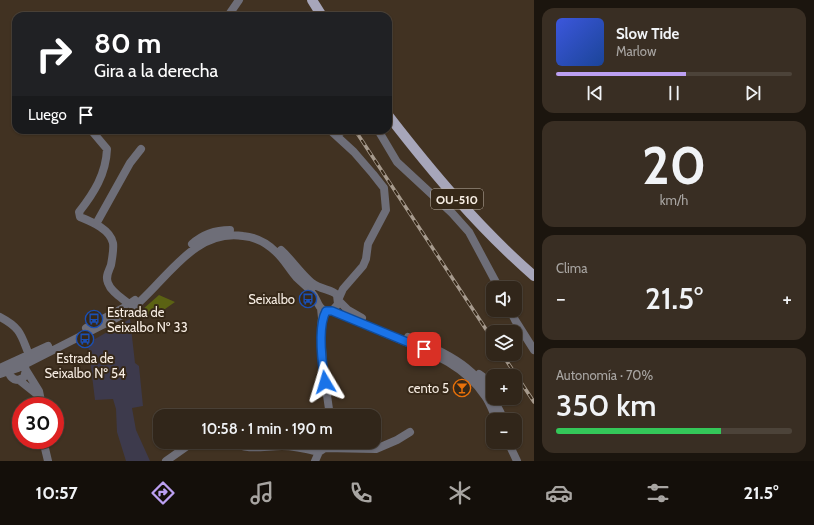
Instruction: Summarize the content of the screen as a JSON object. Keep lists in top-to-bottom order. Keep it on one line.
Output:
{"streets":{"main road":["OU-510"]},"places":{"bus stop":["Seixalbo","Estrada de Seixalbo Nº 33","Estrada de Seixalbo Nº 54"],"bar":["cento 5"]},"page":{"turn":["80 m","Gira a la derecha"],"song":["Slow Tide","Marlow"],"then":"Luego","tile":[["20","km/h"],"Clima",["Autonomía · 70%","350 km"]],"map_buttons":["+","−"],"heat":["−","21.5°","+"],"limit":"30","trip":"10:58 · 1 min · 190 m","tabs":["10:57","21.5°"]}}
